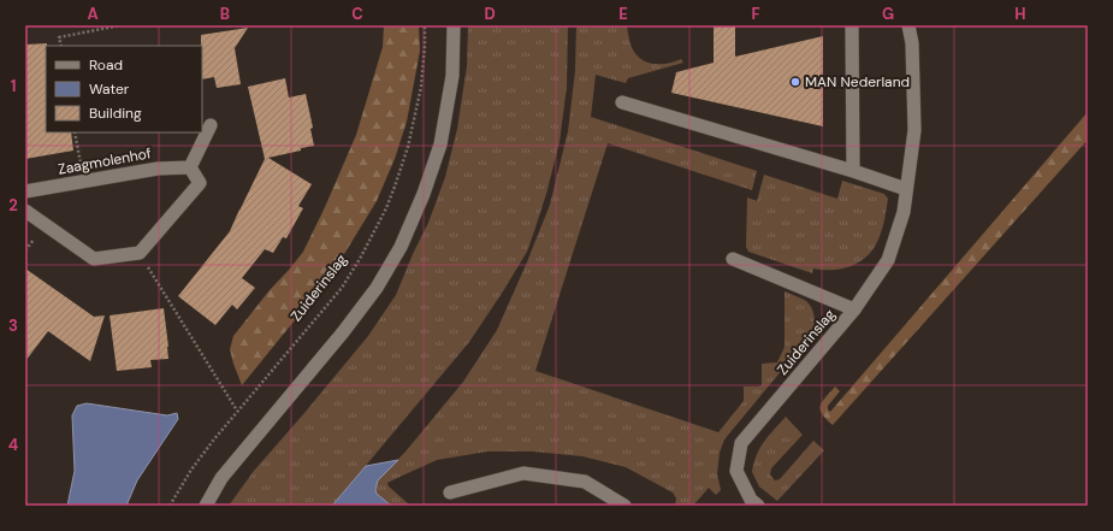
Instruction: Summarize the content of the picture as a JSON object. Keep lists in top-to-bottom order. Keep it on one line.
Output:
{"streets":{"street":["Zaagmolenhof","Zuiderinslag"]},"places":["MAN Nederland"],"legend":["Road","Water","Building"],"grid":{"columns":["A","B","C","D","E","F","G","H"],"rows":["1","2","3","4"]}}
